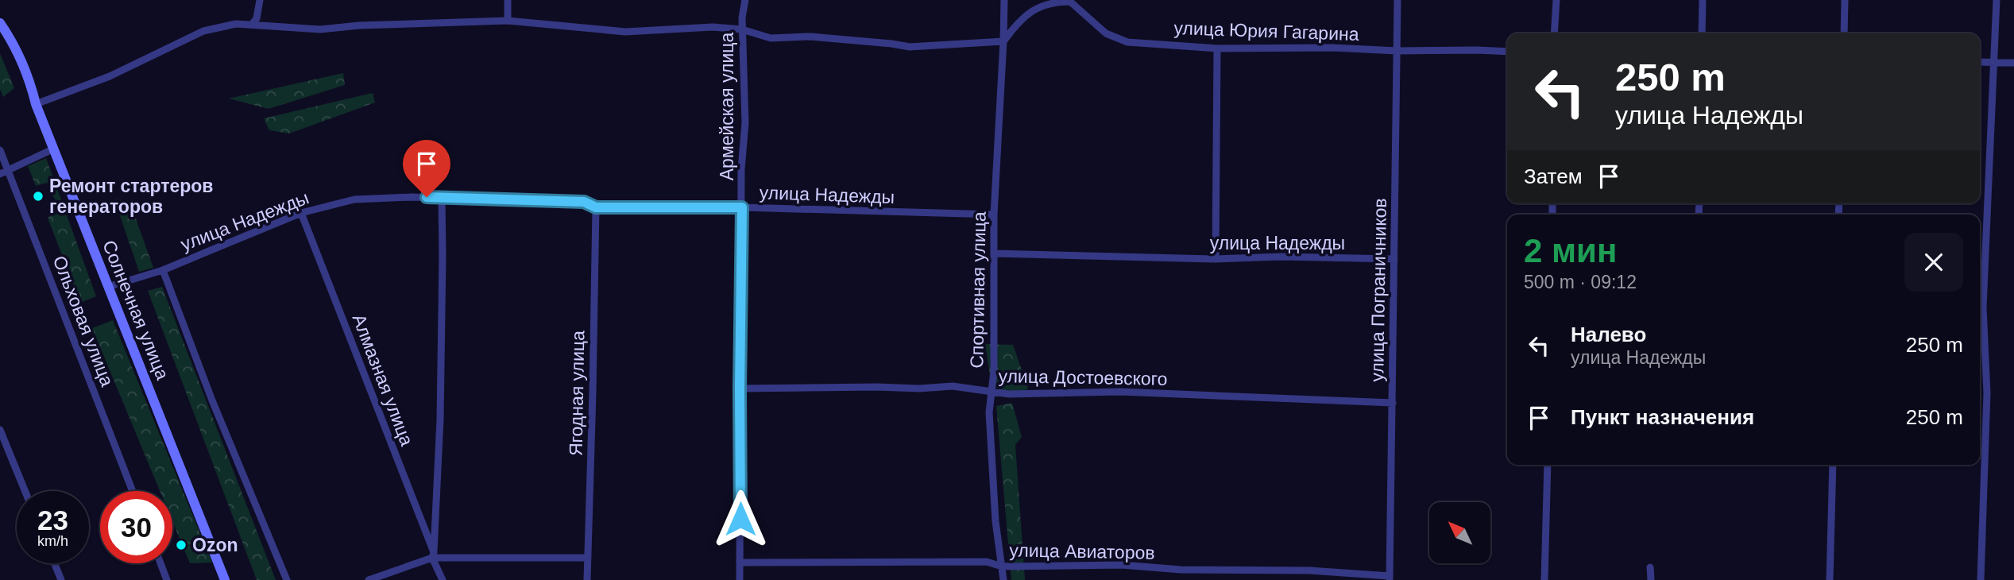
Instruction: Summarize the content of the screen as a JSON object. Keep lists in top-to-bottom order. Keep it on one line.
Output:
{"streets":{"street":["улица Юрия Гагарина","Армейская улица","улица Надежды","Спортивная улица","улица Пограничников","Солнечная улица","Ольховая улица","улица Достоевского","Алмазная улица","Ягодная улица","улица Авиаторов"]},"crossings":[["улица Юрия Гагарина","Спортивная улица"],["улица Юрия Гагарина","улица Пограничников"],["Армейская улица","улица Надежды"],["Армейская улица","улица Достоевского"],["Армейская улица","улица Авиаторов"],["улица Надежды","Спортивная улица"],["улица Надежды","улица Пограничников"],["улица Надежды","Солнечная улица"],["улица Надежды","Алмазная улица"],["улица Надежды","Ягодная улица"],["Спортивная улица","улица Достоевского"],["Спортивная улица","улица Авиаторов"],["улица Пограничников","улица Достоевского"],["улица Пограничников","улица Авиаторов"]],"places":["Ремонт стартеров генераторов","Ozon"],"north":"top left","page":{"turn":["250 m","улица Надежды"],"then":"Затем","heading":["2 мин","500 m · 09:12"],"list":[{"name":"Налево","note":"улица Надежды","value":"250 m"},{"name":"Пункт назначения","value":"250 m"}],"speed":"23 km/h","limit":"30"}}
